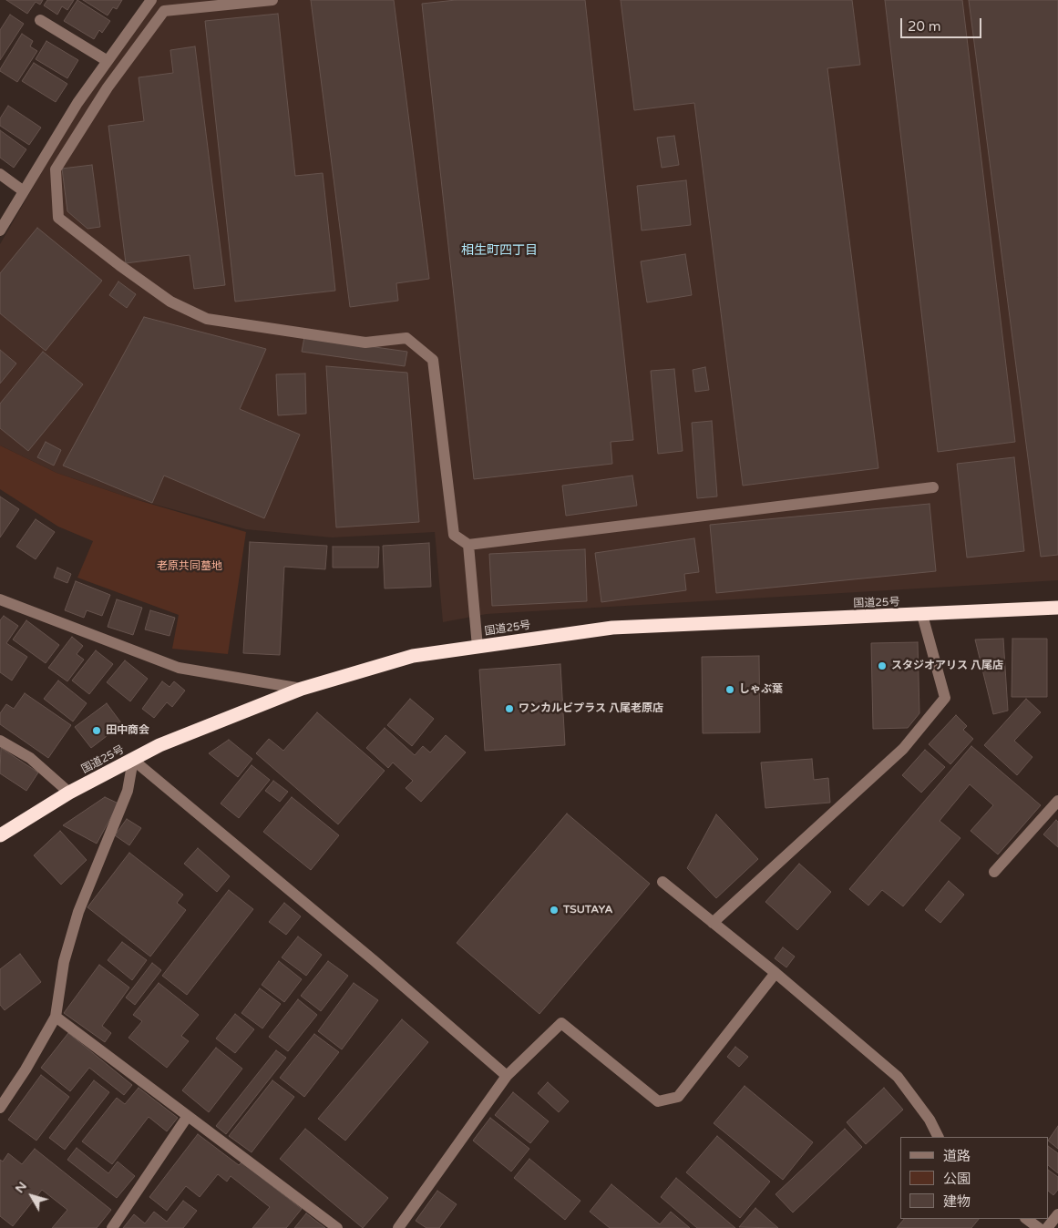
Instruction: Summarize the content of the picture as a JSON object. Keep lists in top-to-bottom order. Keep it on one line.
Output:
{"streets":{"highway":["国道25号"]},"districts":["相生町四丁目"],"parks":["老原共同墓地"],"places":["スタジオアリス 八尾店","しゃぶ葉","ワンカルビプラス 八尾老原店","田中商会","TSUTAYA"],"legend":["道路","公園","建物"],"scale_bar":"20 m","north":"top left"}
